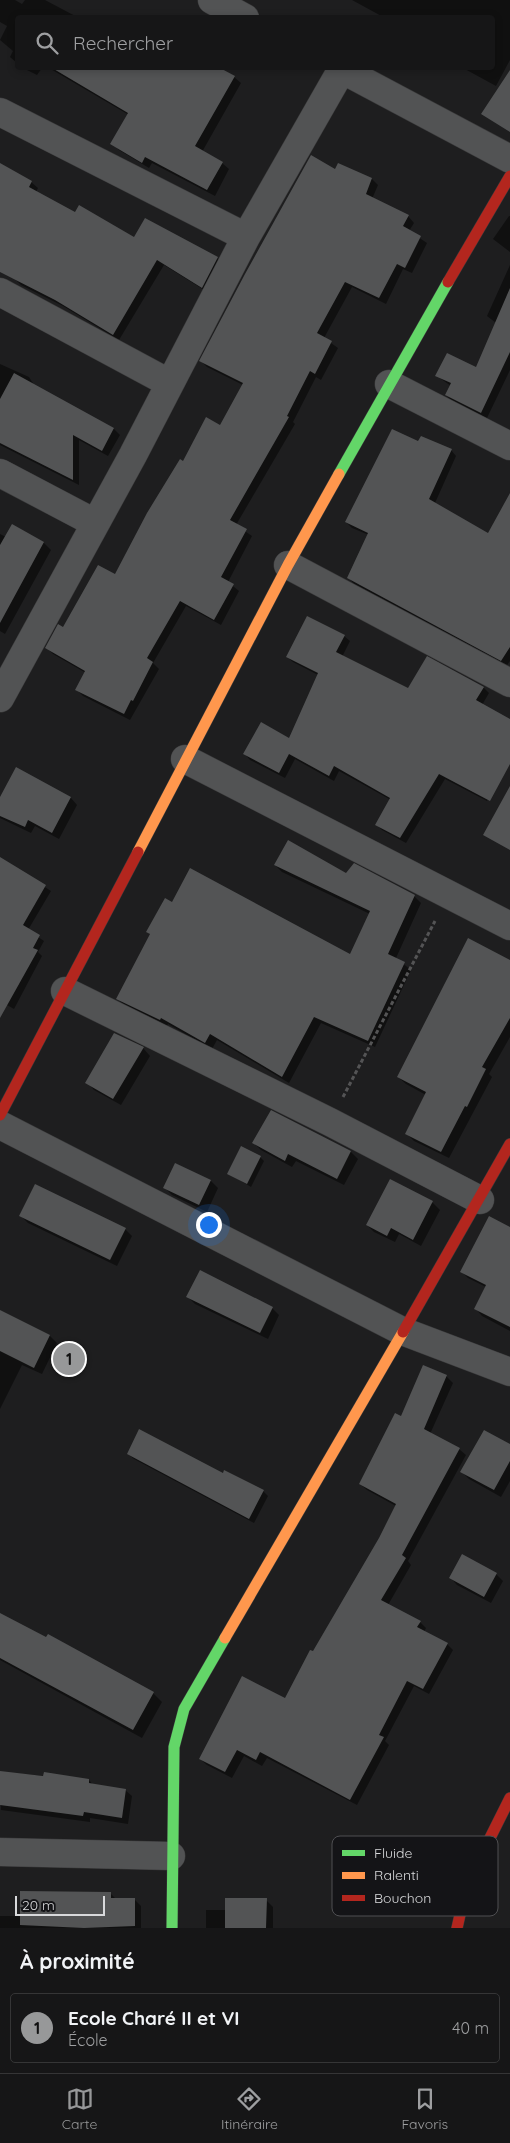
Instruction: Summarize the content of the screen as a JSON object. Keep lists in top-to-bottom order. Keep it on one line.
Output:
{"legend":["Fluide","Ralenti","Bouchon"],"scale_bar":"20 m","page":{"search":"Rechercher","pins":"1","scale":"20 m","heading":"À proximité","list":[{"mark":"1","name":"Ecole Charé II et VI","note":"École","value":"40 m"}],"nav":["Carte","Itinéraire","Favoris"]}}
